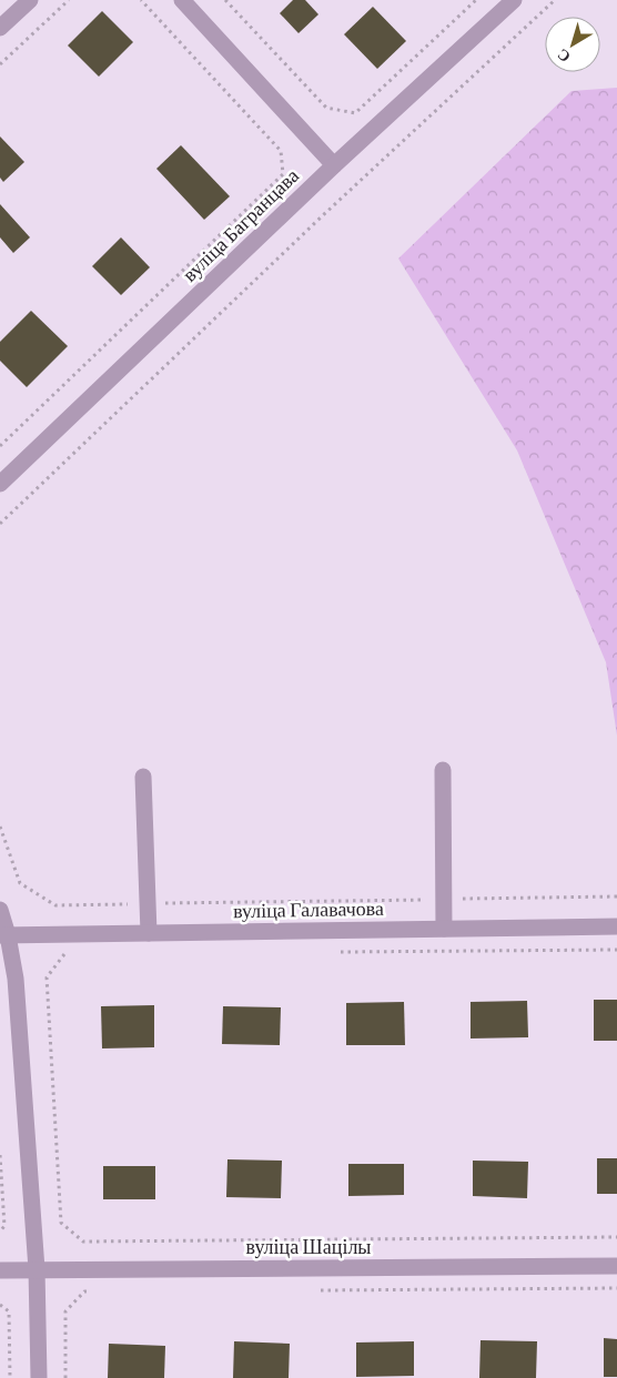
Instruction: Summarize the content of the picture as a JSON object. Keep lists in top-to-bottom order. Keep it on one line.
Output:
{"streets":{"street":["вуліца Багранцава","вуліца Галавачова","вуліца Шацілы"]},"north":"bottom left"}
